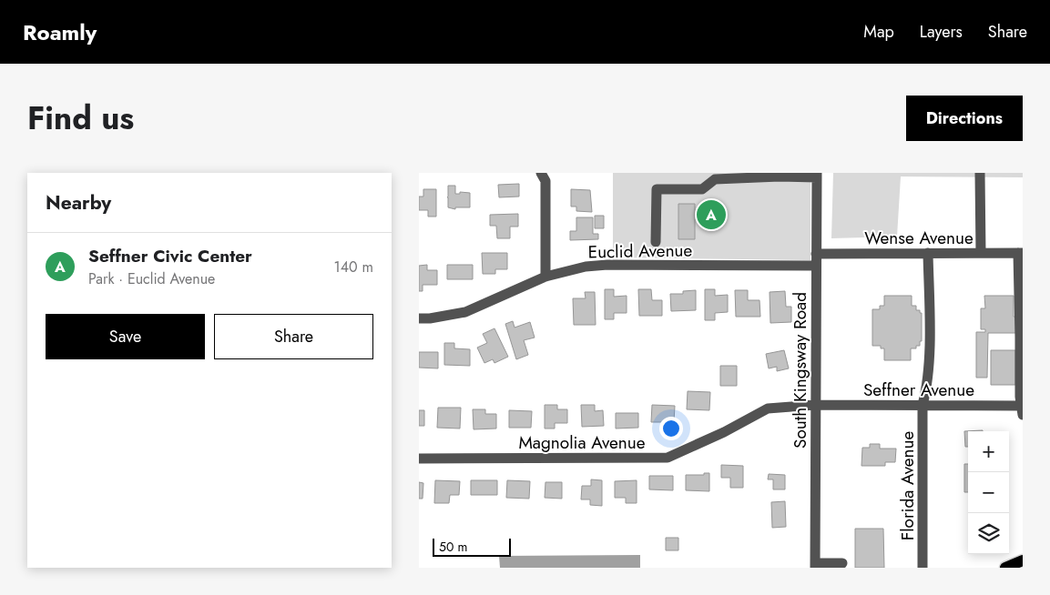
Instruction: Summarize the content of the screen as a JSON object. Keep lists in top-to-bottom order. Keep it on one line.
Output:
{"streets":{"street":["Wense Avenue","Euclid Avenue","South Kingsway Road","Seffner Avenue","Magnolia Avenue","Florida Avenue"]},"crossings":[["Wense Avenue","South Kingsway Road"],["Wense Avenue","Florida Avenue"],["Euclid Avenue","South Kingsway Road"],["South Kingsway Road","Seffner Avenue"],["South Kingsway Road","Magnolia Avenue"],["Seffner Avenue","Magnolia Avenue"],["Seffner Avenue","Florida Avenue"]],"scale_bar":"50 m","page":{"header":"Roamly","nav":["Map","Layers","Share"],"title":"Find us","buttons":["Directions",["Save","Share"]],"heading":"Nearby","pins":"A","list":[{"mark":"A","name":"Seffner Civic Center","note":"Park · Euclid Avenue","value":"140 m"}],"map_buttons":["+","−"],"scale":"50 m"}}
